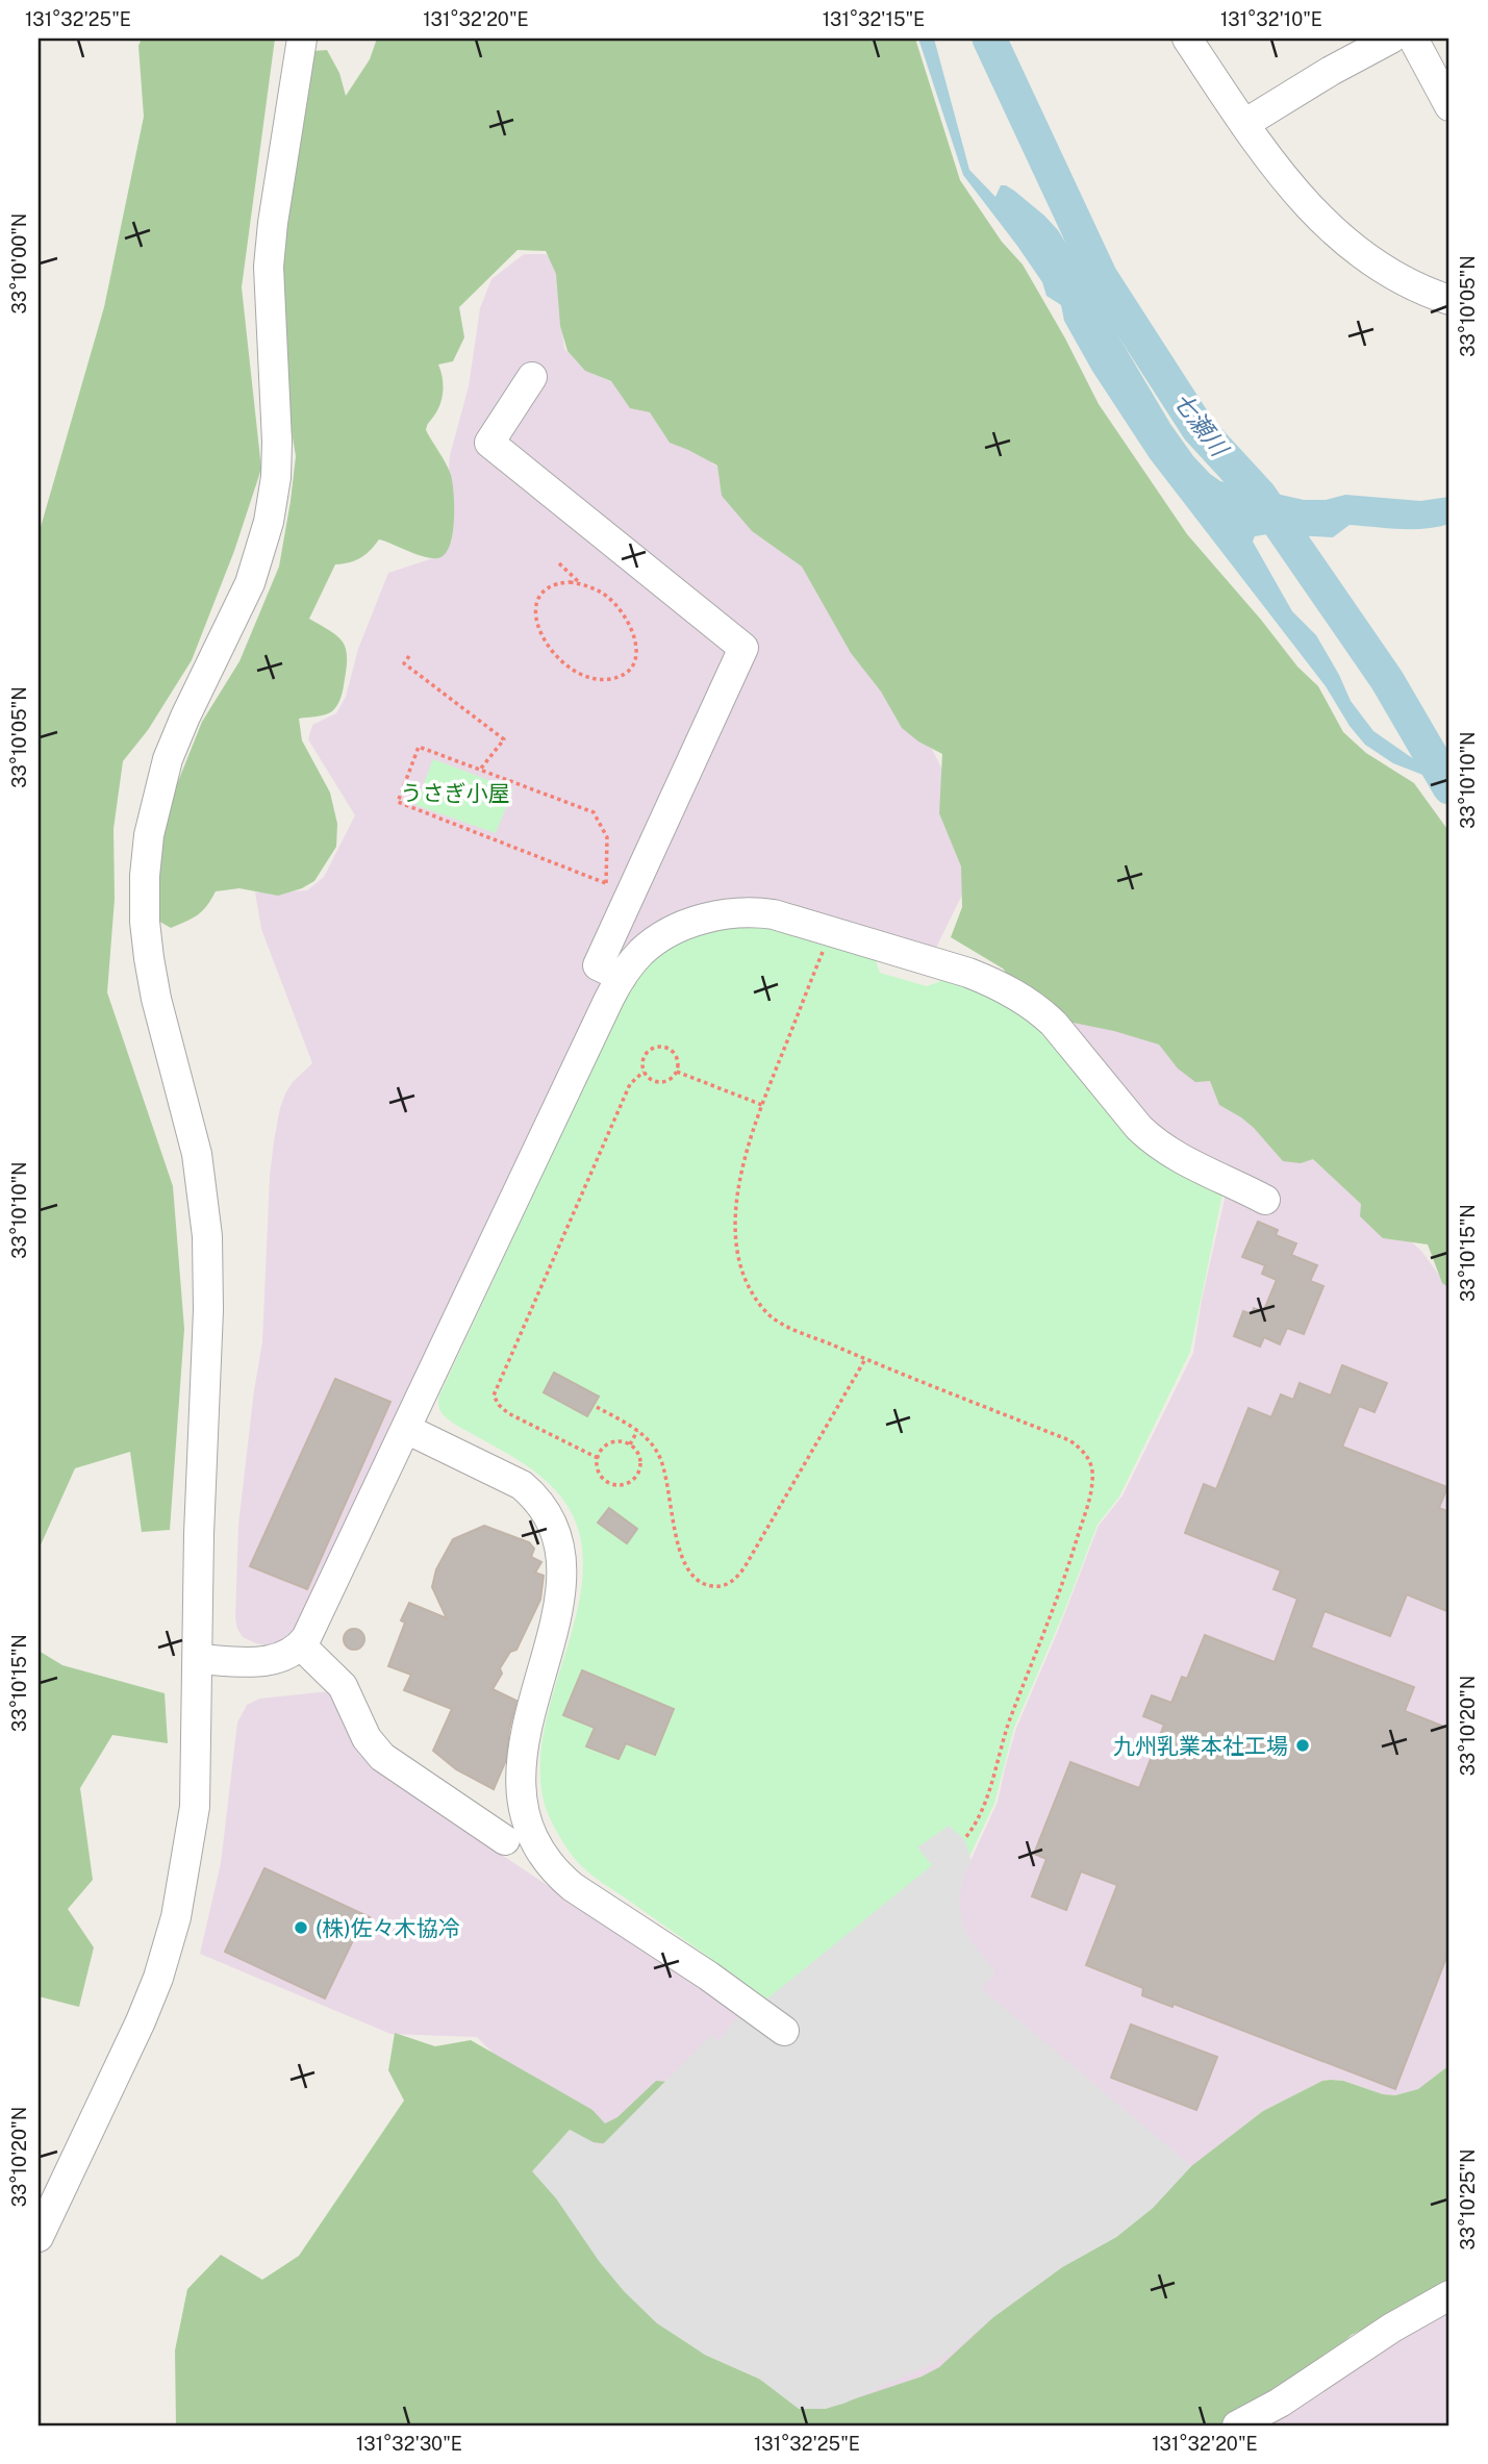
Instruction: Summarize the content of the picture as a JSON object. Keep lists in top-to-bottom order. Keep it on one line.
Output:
{"water":["七瀬川"],"parks":["うさぎ小屋"],"places":["九州乳業本社工場","(株)佐々木協冷"],"coordinates":["131°32'25\"E","131°32'20\"E","131°32'15\"E","131°32'10\"E","33°10'00\"N","33°10'05\"N","33°10'10\"N","33°10'15\"N","33°10'20\"N","33°10'25\"N","131°32'30\"E"]}
